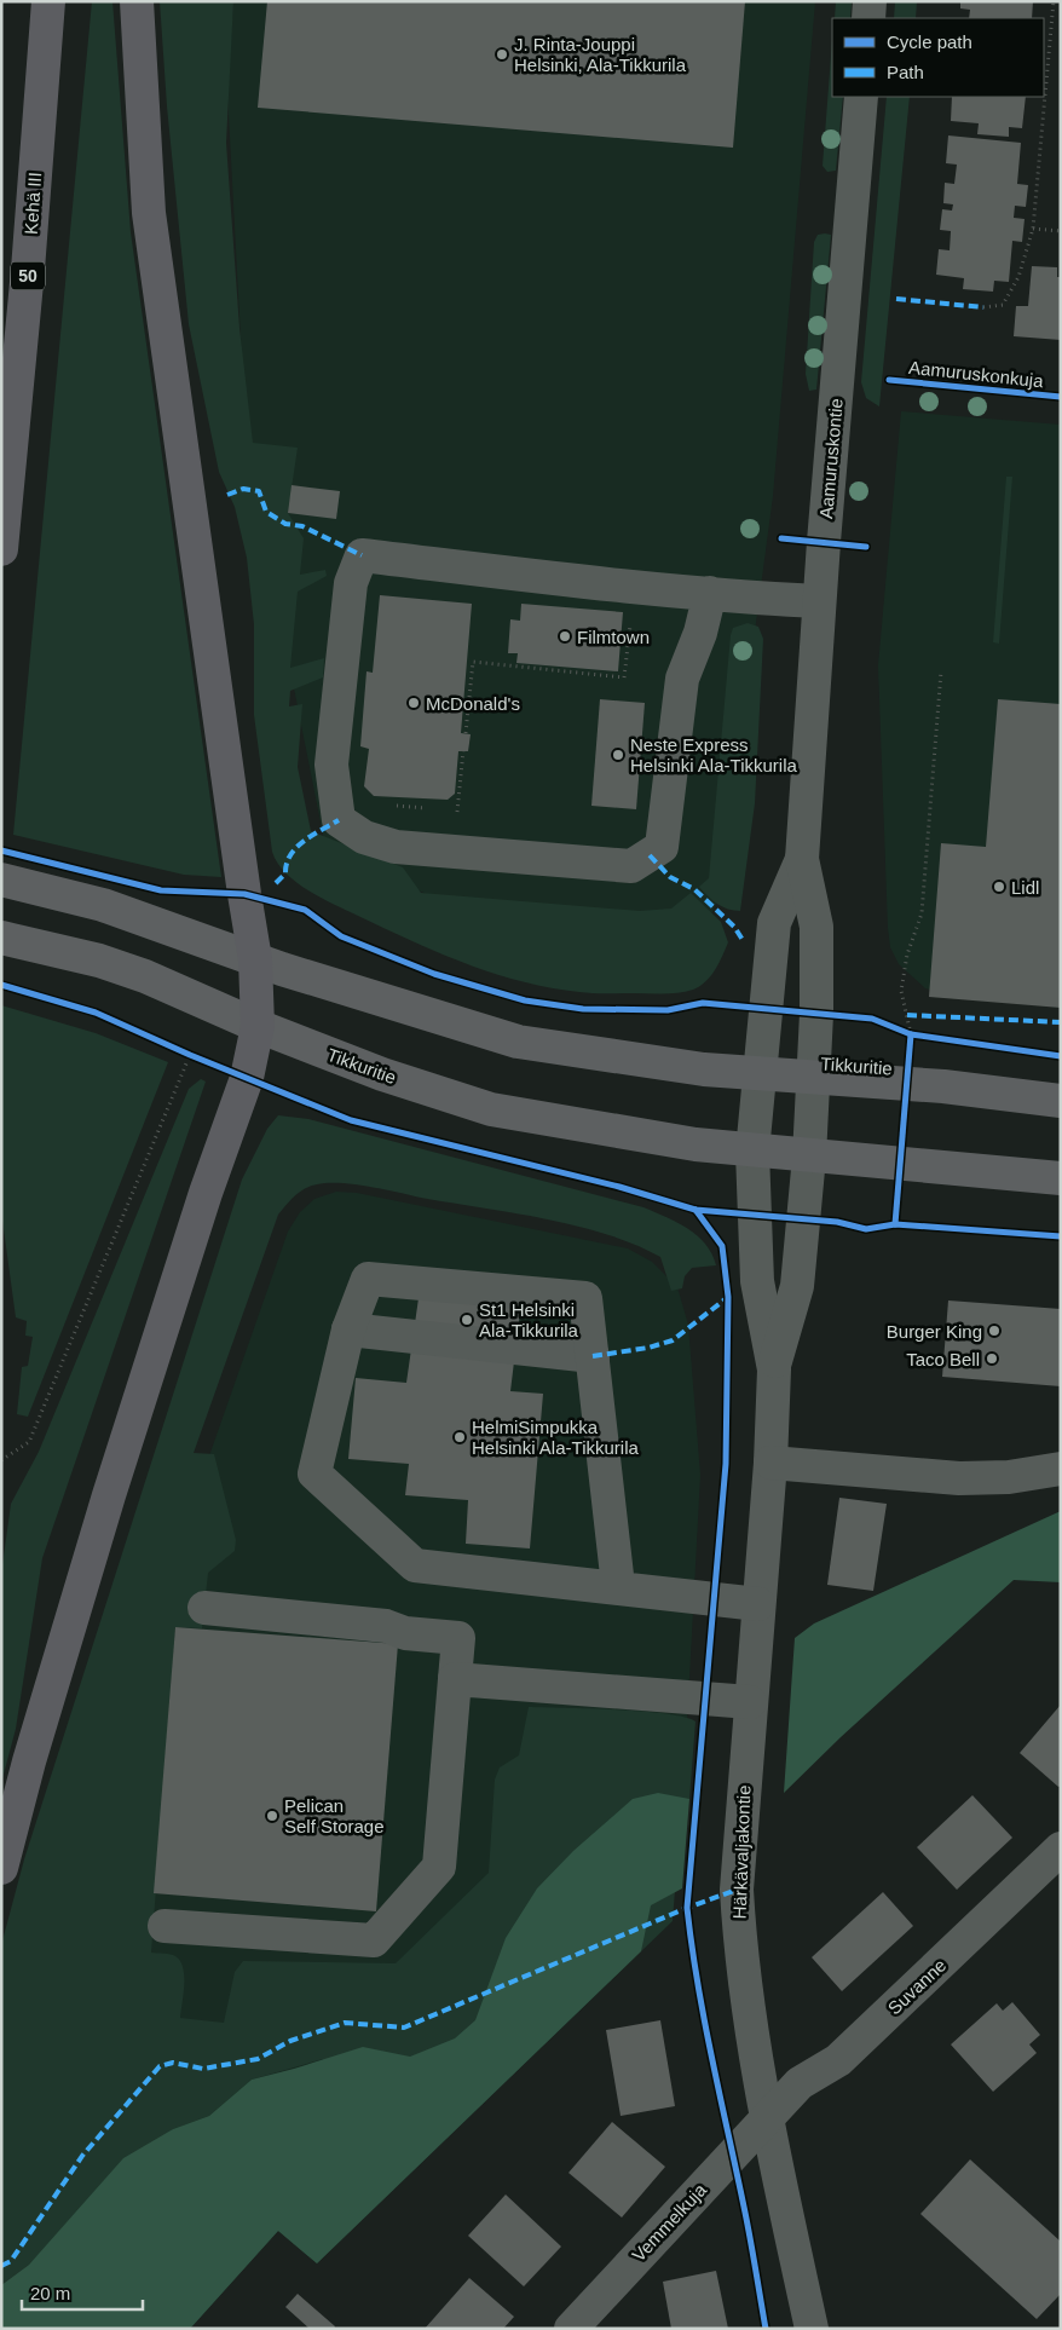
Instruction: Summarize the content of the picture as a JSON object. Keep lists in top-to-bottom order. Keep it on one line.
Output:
{"streets":{"highway":["Kehä III","50"],"main road":["Tikkuritie"],"street":["Aamuruskontie","Härkävaljakontie","Suvanne","Vemmelkuja"],"cycle path":["Aamuruskonkuja"]},"crossings":[["Aamuruskontie","Tikkuritie"],["Aamuruskontie","Härkävaljakontie"],["Tikkuritie","Härkävaljakontie"],["Härkävaljakontie","Suvanne"],["Härkävaljakontie","Vemmelkuja"],["Suvanne","Vemmelkuja"]],"places":["J. Rinta-Jouppi Helsinki, Ala-Tikkurila","Filmtown","McDonald's","Neste Express Helsinki Ala-Tikkurila","Lidl","St1 Helsinki Ala-Tikkurila","Burger King","Taco Bell","HelmiSimpukka Helsinki Ala-Tikkurila","Pelican Self Storage"],"legend":["Cycle path","Path"],"scale_bar":"20 m"}
